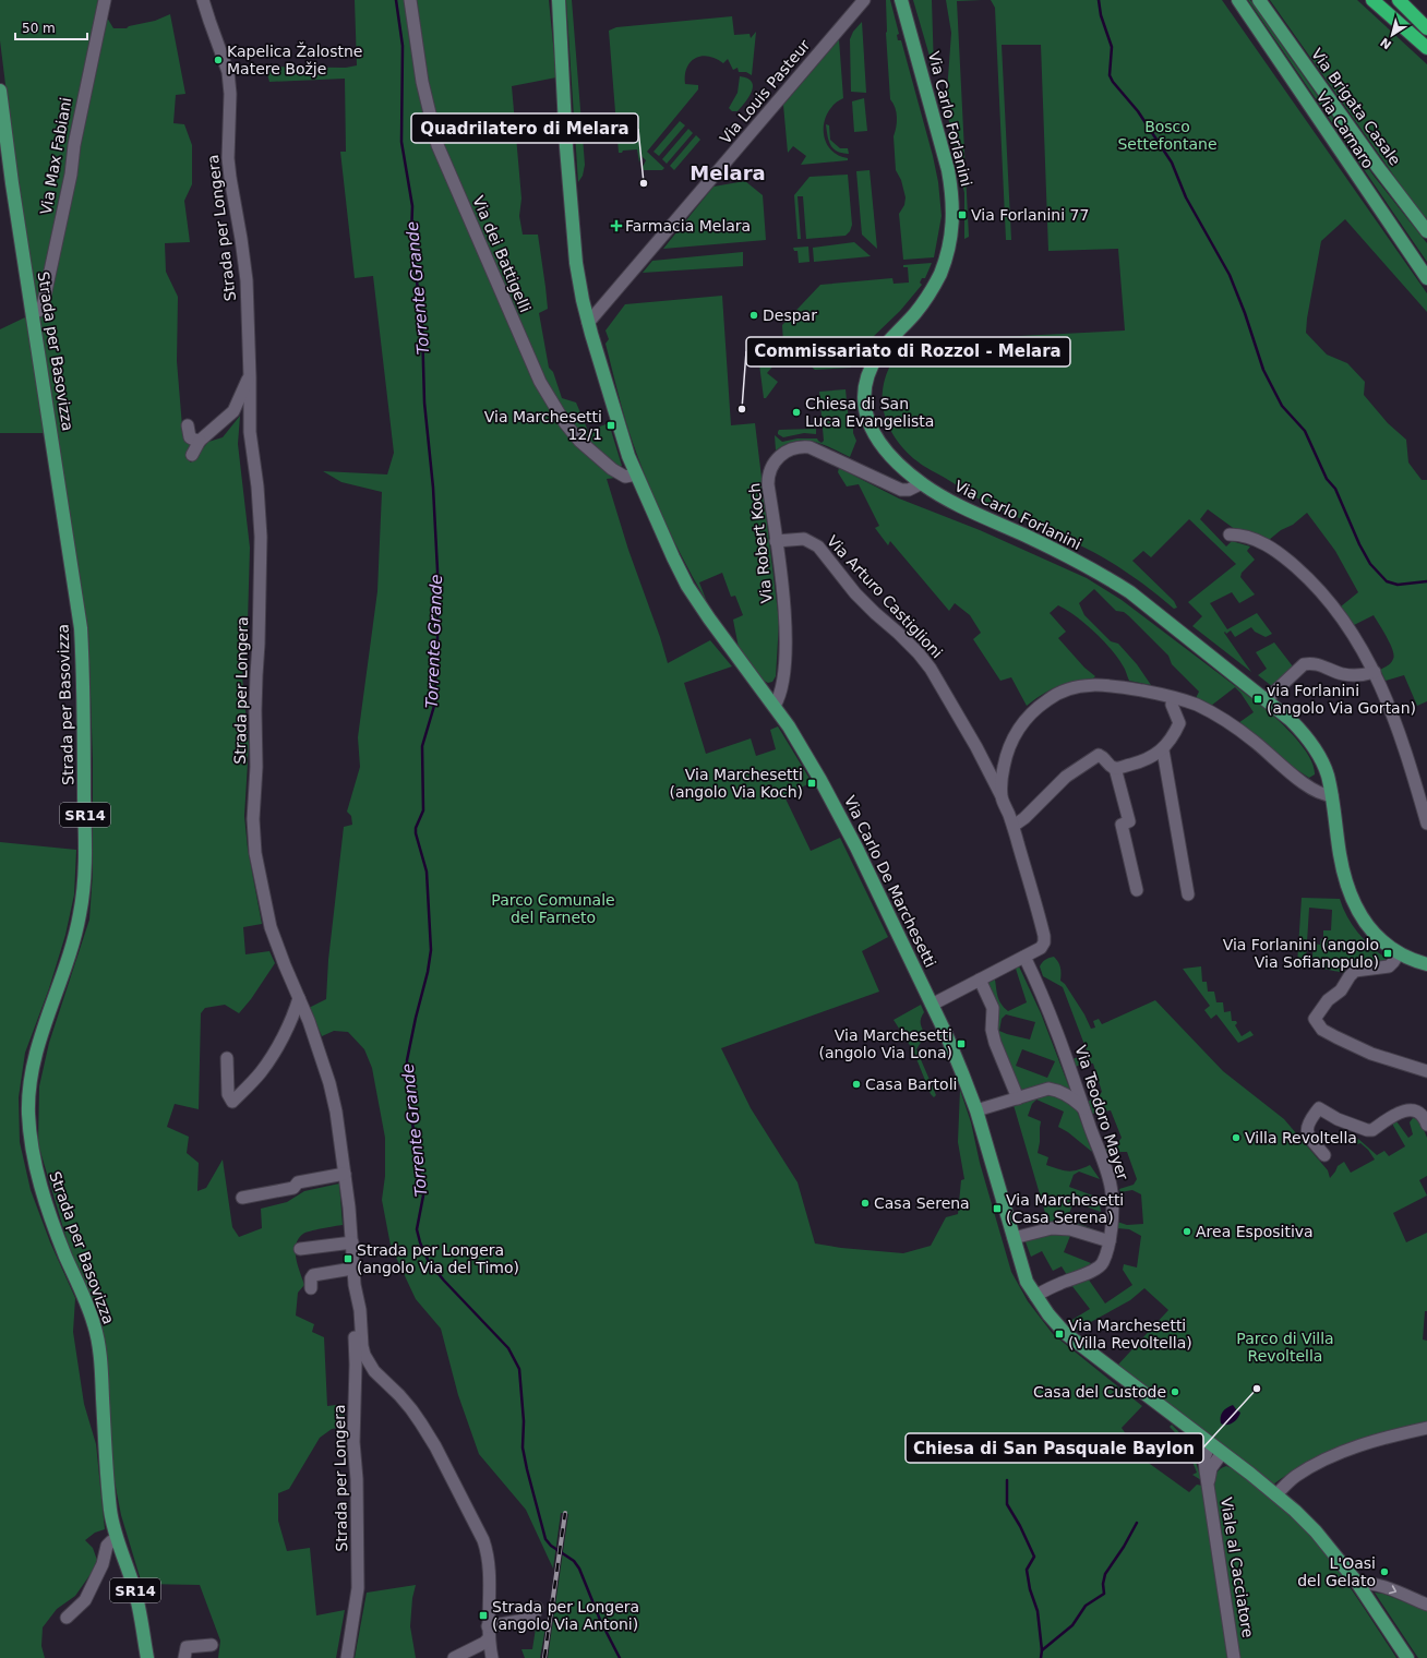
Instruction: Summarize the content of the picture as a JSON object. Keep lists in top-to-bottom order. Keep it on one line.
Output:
{"streets":{"main road":["Via Brigata Casale","Via Carlo Forlanini","Via Carnaro","Strada per Basovizza","SR14","Via Carlo De Marchesetti"],"street":["Via Louis Pasteur","Via Max Fabiani","Strada per Longera","Via dei Battigelli","Via Robert Koch","Via Arturo Castiglioni","Via Teodoro Mayer","Viale al Cacciatore"]},"crossings":[["Via Louis Pasteur","Via Carlo De Marchesetti"],["Via Carlo Forlanini","Via Robert Koch"],["Via Max Fabiani","Strada per Basovizza"],["Via dei Battigelli","Via Carlo De Marchesetti"],["Via Robert Koch","Via Arturo Castiglioni"],["Via Robert Koch","Via Carlo De Marchesetti"],["Via Arturo Castiglioni","Via Teodoro Mayer"],["Via Carlo De Marchesetti","Via Teodoro Mayer"],["Via Carlo De Marchesetti","Viale al Cacciatore"]],"districts":["Melara"],"water":["Torrente Grande"],"parks":["Bosco Settefontane","Parco Comunale del Farneto","Parco di Villa Revoltella"],"places":{"other":["Kapelica Žalostne Matere Božje","Quadrilatero di Melara","Despar","Commissariato di Rozzol - Melara","Chiesa di San Luca Evangelista","Casa Bartoli","Villa Revoltella","Casa Serena","Area Espositiva","Chiesa di San Pasquale Baylon","Casa del Custode","L'Oasi del Gelato"],"transit":["Via Forlanini 77","Via Marchesetti 12/1","via Forlanini (angolo Via Gortan)","Via Marchesetti (angolo Via Koch)","Via Forlanini (angolo Via Sofianopulo)","Via Marchesetti (angolo Via Lona)","Via Marchesetti (Casa Serena)","Strada per Longera (angolo Via del Timo)","Via Marchesetti (Villa Revoltella)","Strada per Longera (angolo Via Antoni)"],"health":["Farmacia Melara"]},"scale_bar":"50 m","north":"bottom left"}
